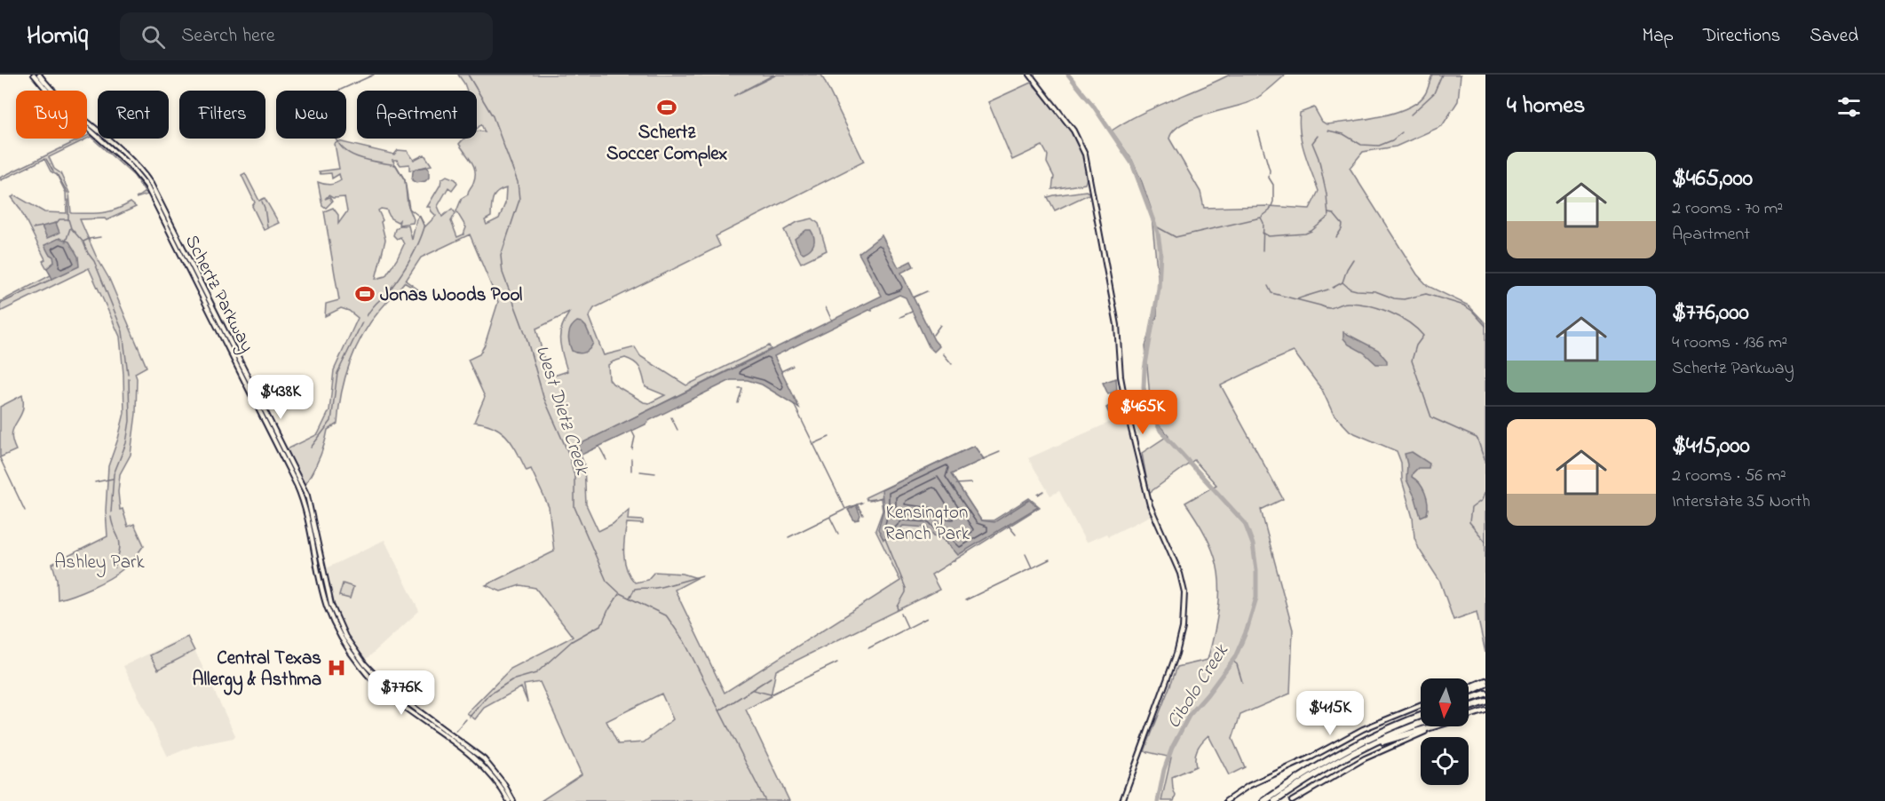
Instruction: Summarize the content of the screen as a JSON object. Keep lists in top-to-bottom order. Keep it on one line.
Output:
{"streets":{"main road":["Schertz Parkway"]},"water":["West Dietz Creek","Cibolo Creek"],"parks":["Kensington Ranch Park","Ashley Park"],"places":{"sports":["Schertz Soccer Complex","Jonas Woods Pool"],"hospital":["Central Texas Allergy & Asthma"]},"north":"bottom","page":{"header":"Homiq","search":"Search here","nav":["Map","Directions","Saved"],"heading":"4 homes","chip":["Buy","Rent","Filters","New","Apartment"],"list":[{"name":"$465,000","note":"2 rooms · 70 m² · Apartment"},{"name":"$776,000","note":"4 rooms · 136 m² · Schertz Parkway"},{"name":"$415,000","note":"2 rooms · 56 m² · Interstate 35 North"}],"price":["$438K","$465K","$776K","$415K"]}}
